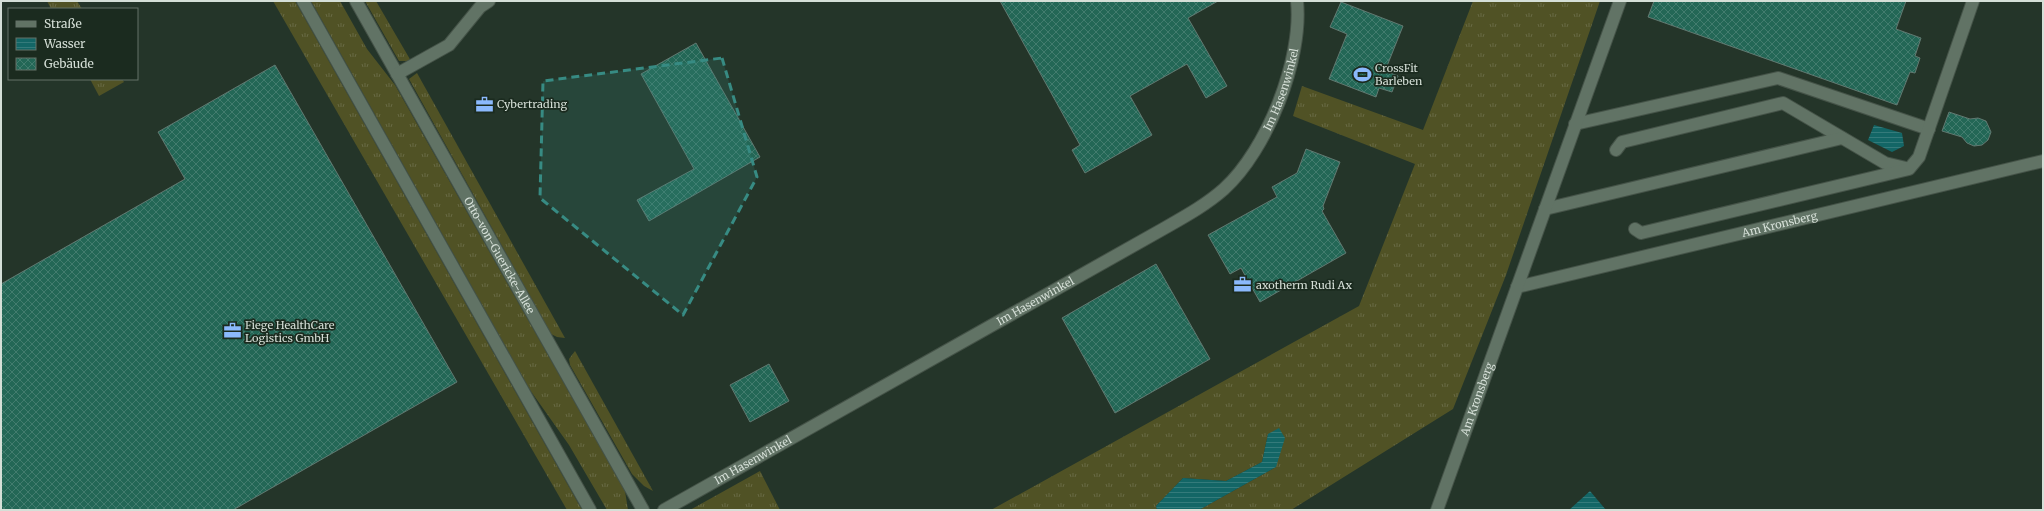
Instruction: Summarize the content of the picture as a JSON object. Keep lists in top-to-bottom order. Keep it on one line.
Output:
{"streets":{"street":["Im Hasenwinkel","Am Kronsberg","Otto-von-Guericke-Allee"]},"places":{"sports":["CrossFit Barleben"],"office":["Cybertrading","axotherm Rudi Ax","Fiege HealthCare Logistics GmbH"]},"legend":["Straße","Wasser","Gebäude"]}
